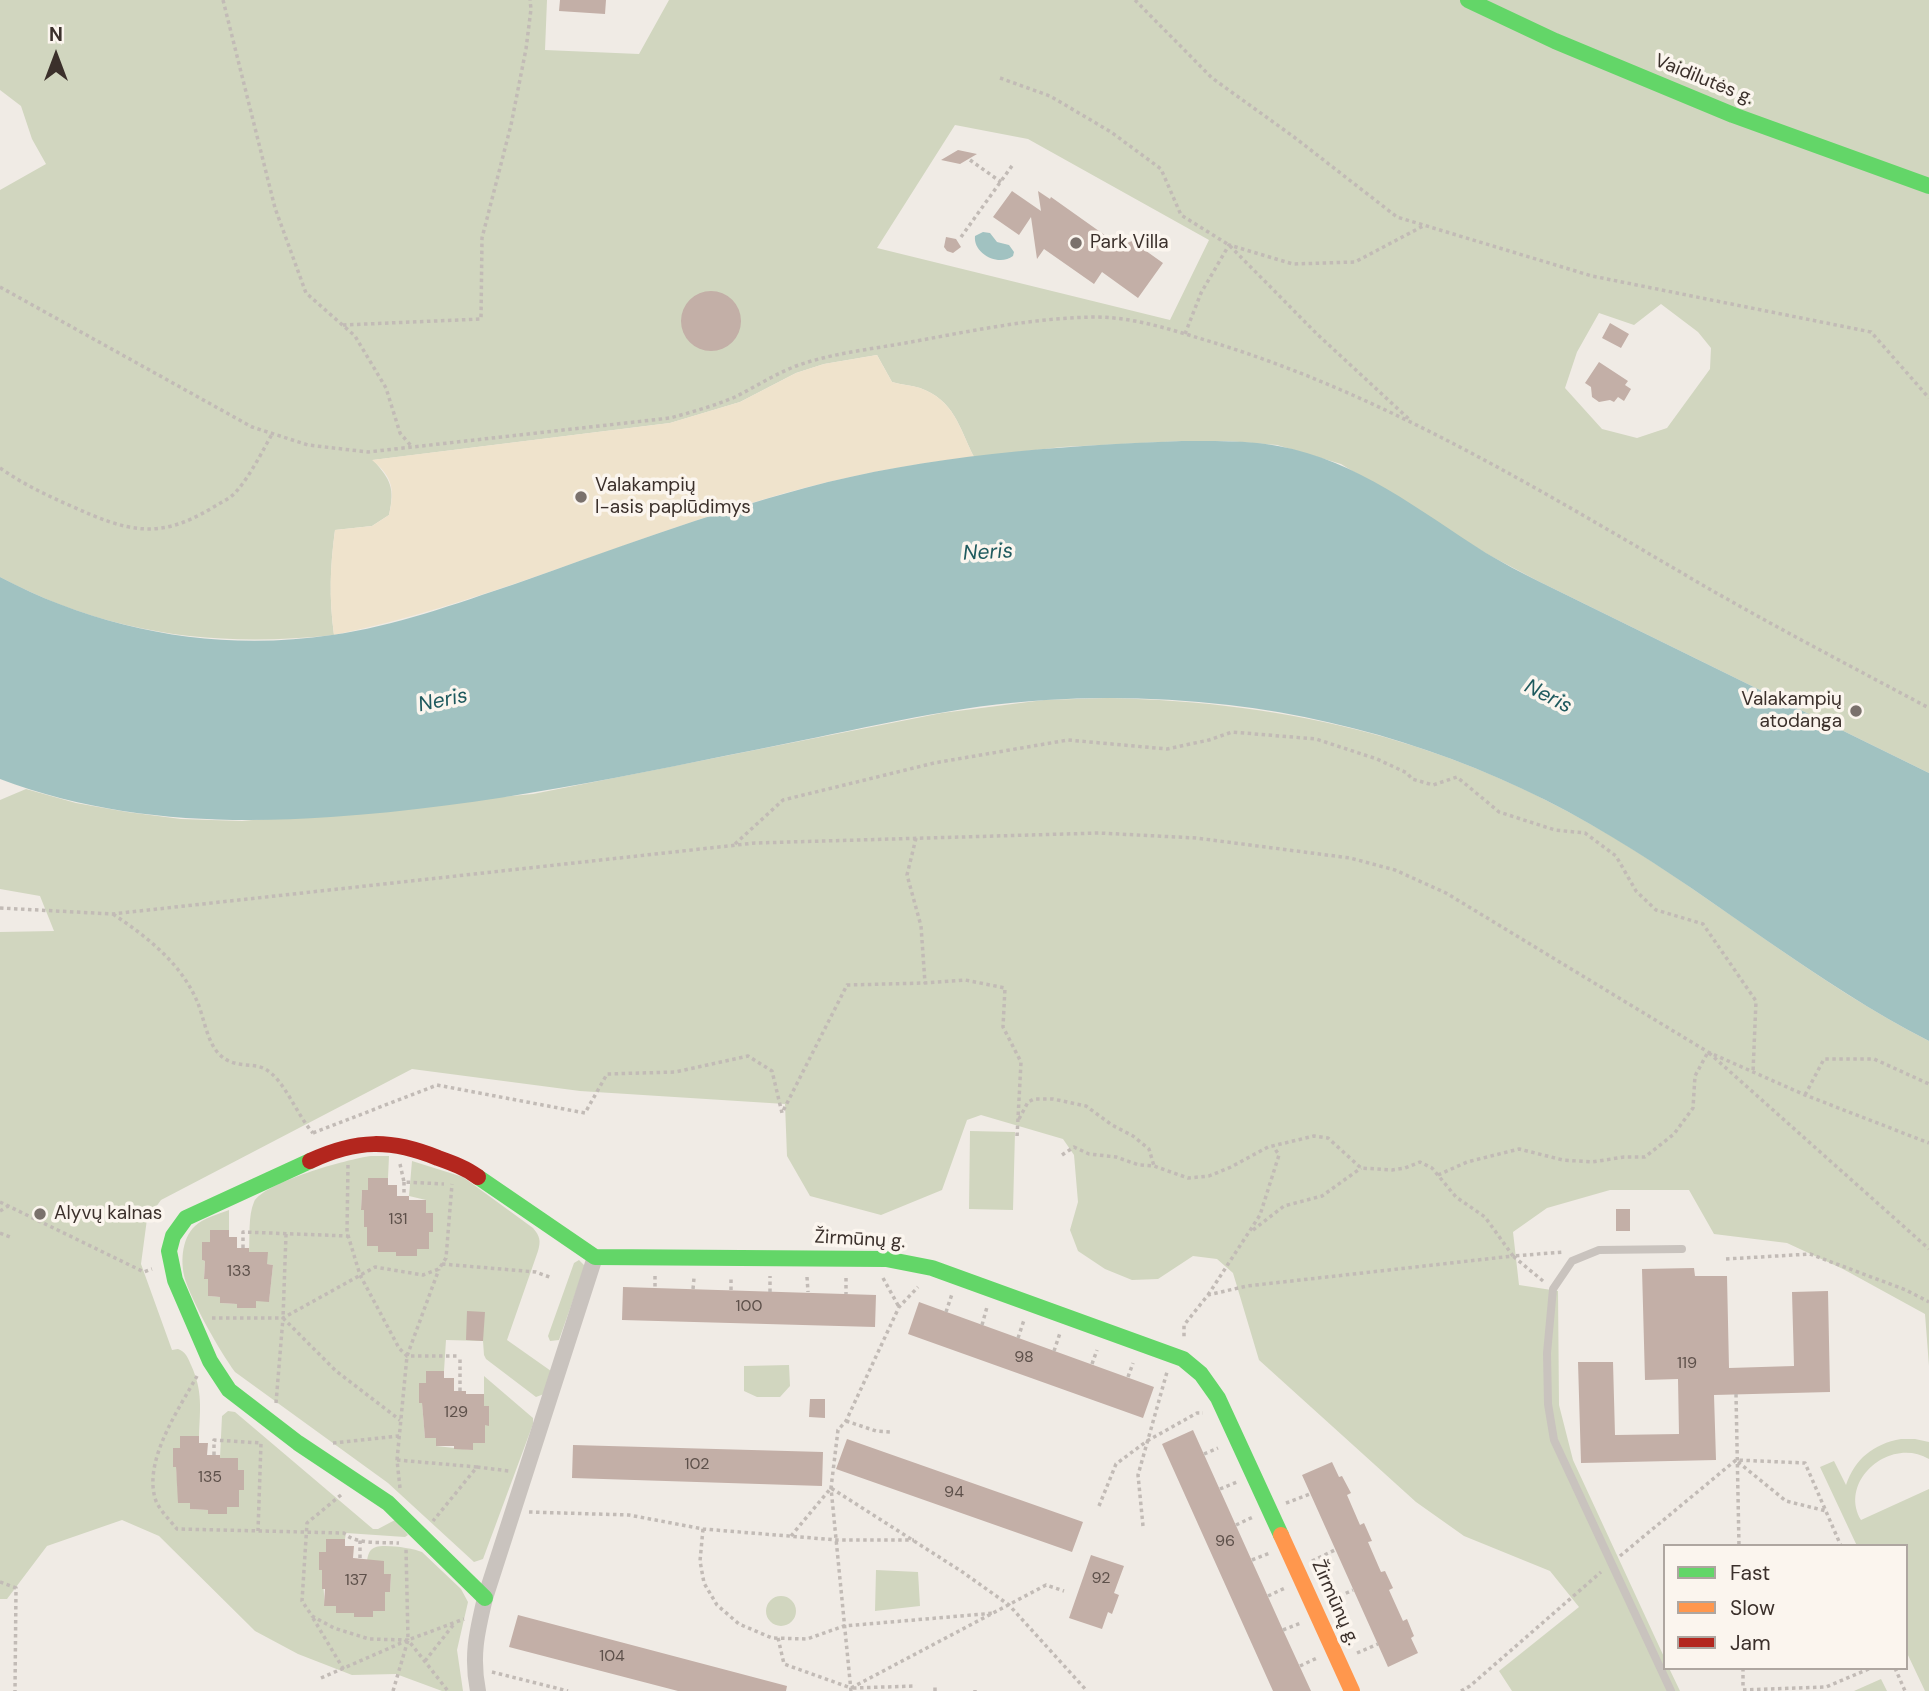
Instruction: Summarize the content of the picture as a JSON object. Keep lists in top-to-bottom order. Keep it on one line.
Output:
{"streets":{"street":["Vaidilutės g.","Žirmūnų g."]},"water":["Neris"],"places":["Park Villa","Valakampių I-asis paplūdimys","Valakampių atodanga","Alyvų kalnas"],"house_numbers":["131","133","100","98","119","129","102","135","94","96","92","137","104"],"legend":["Fast","Slow","Jam"],"north":"top"}
